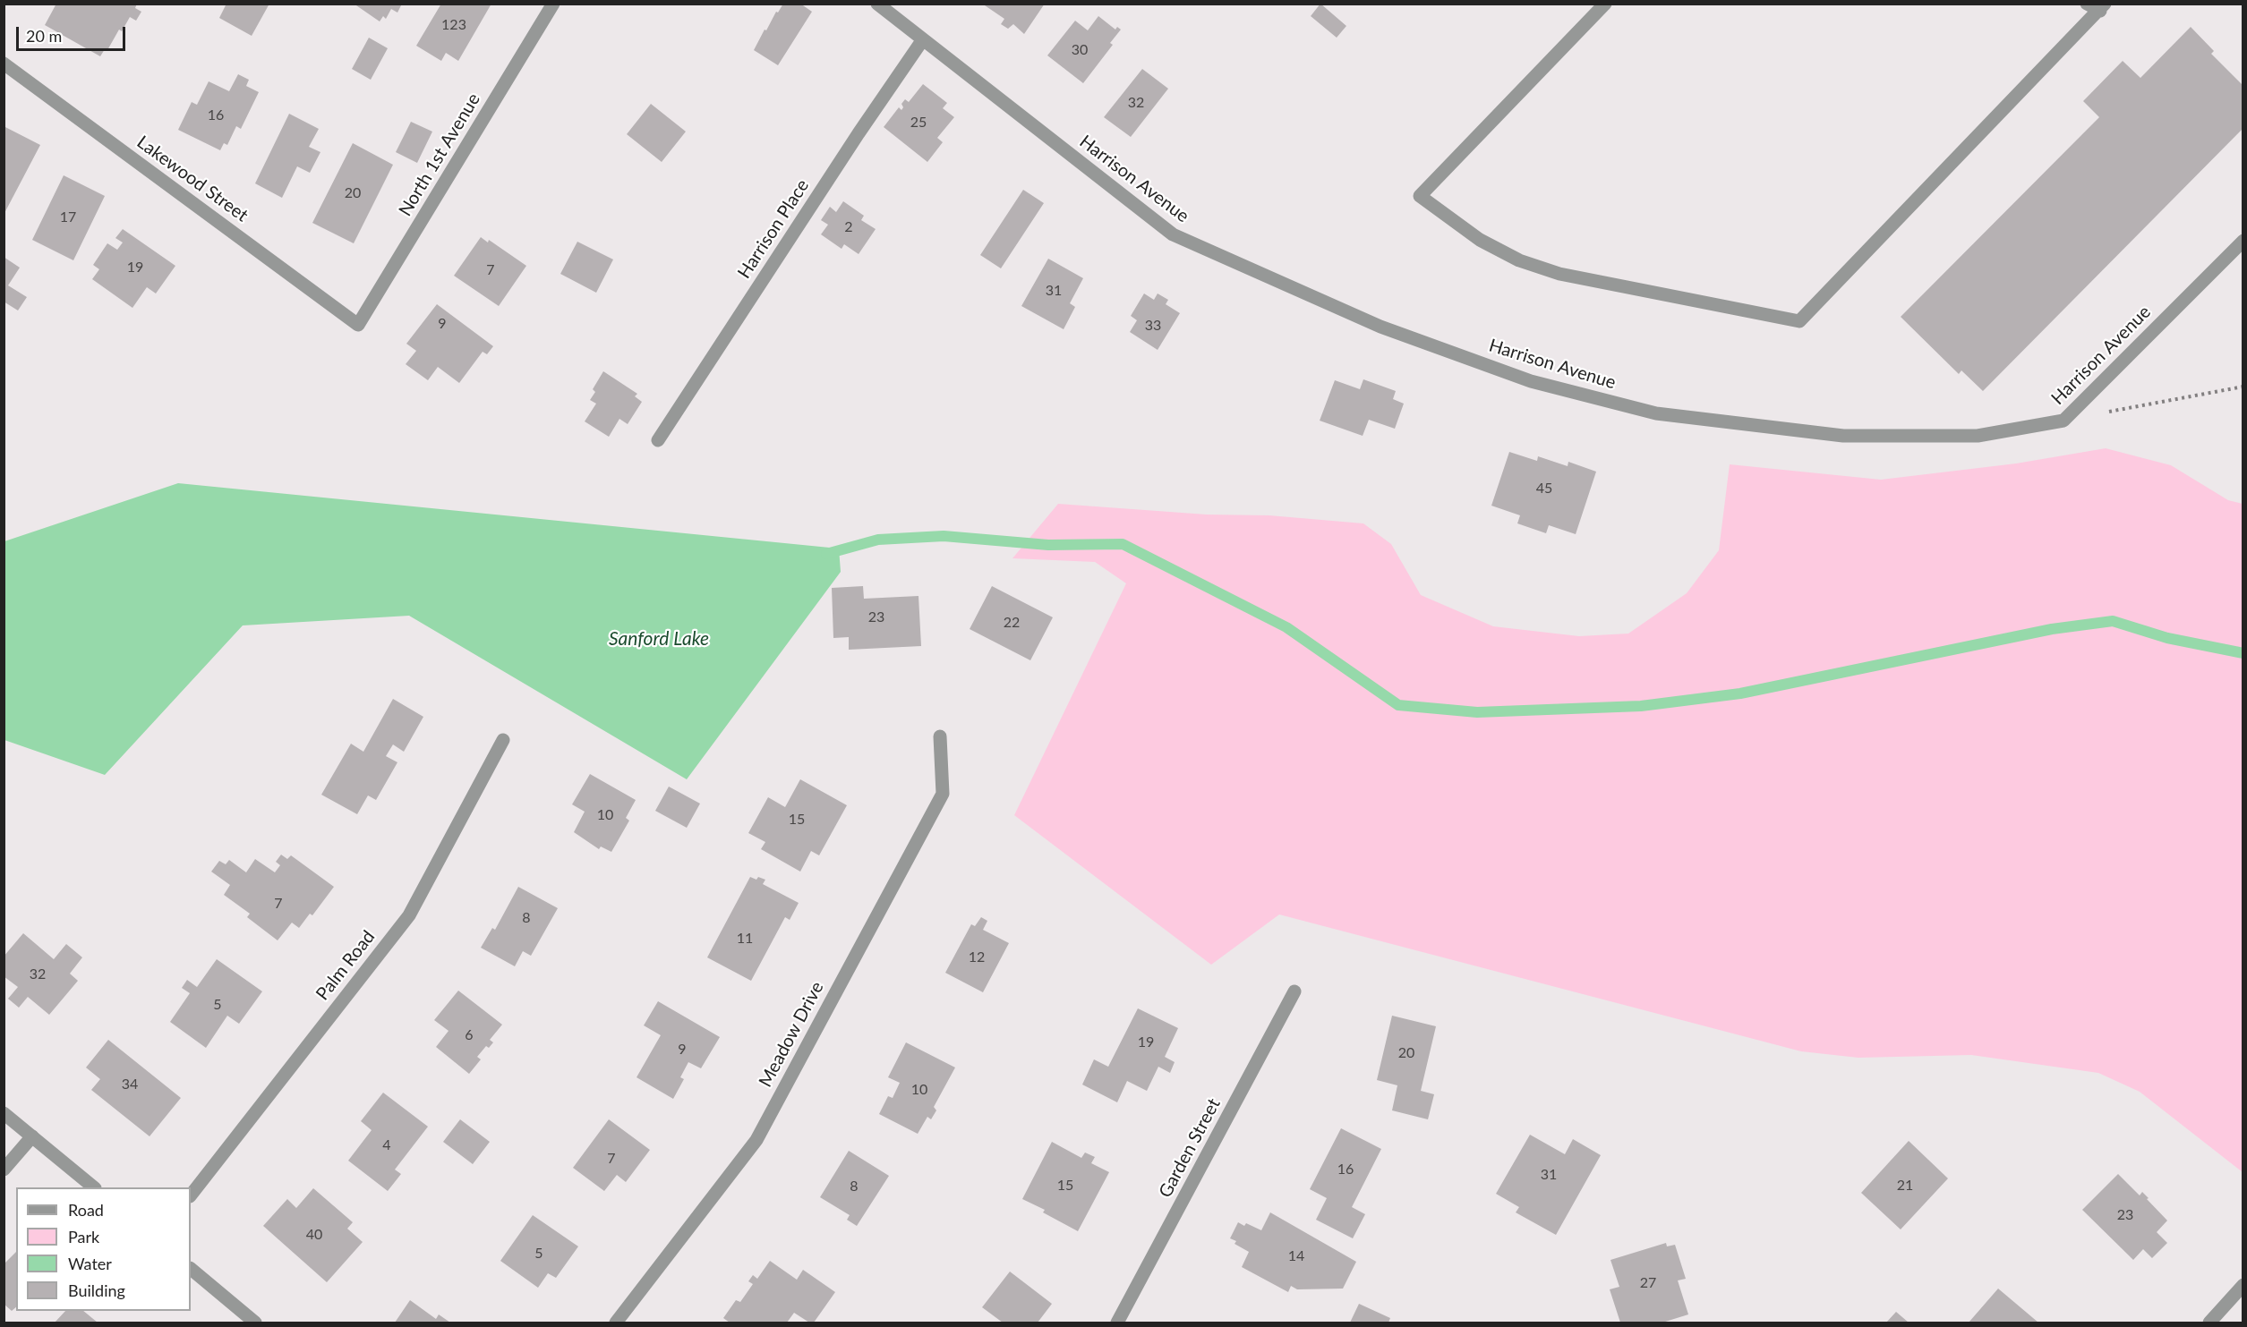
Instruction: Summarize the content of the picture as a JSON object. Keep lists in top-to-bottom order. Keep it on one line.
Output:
{"streets":{"street":["North 1st Avenue","Lakewood Street","Harrison Avenue","Harrison Place","Palm Road","Meadow Drive","Garden Street"]},"crossings":[["North 1st Avenue","Lakewood Street"],["Harrison Avenue","Harrison Place"]],"water":["Sanford Lake"],"house_numbers":["123","30","32","16","25","20","17","2","19","7","31","9","33","45","23","22","10","15","7","8","11","12","32","5","6","19","9","20","34","10","4","7","16","31","15","21","8","23","40","5","14","27"],"legend":["Road","Park","Water","Building"],"scale_bar":"20 m"}
